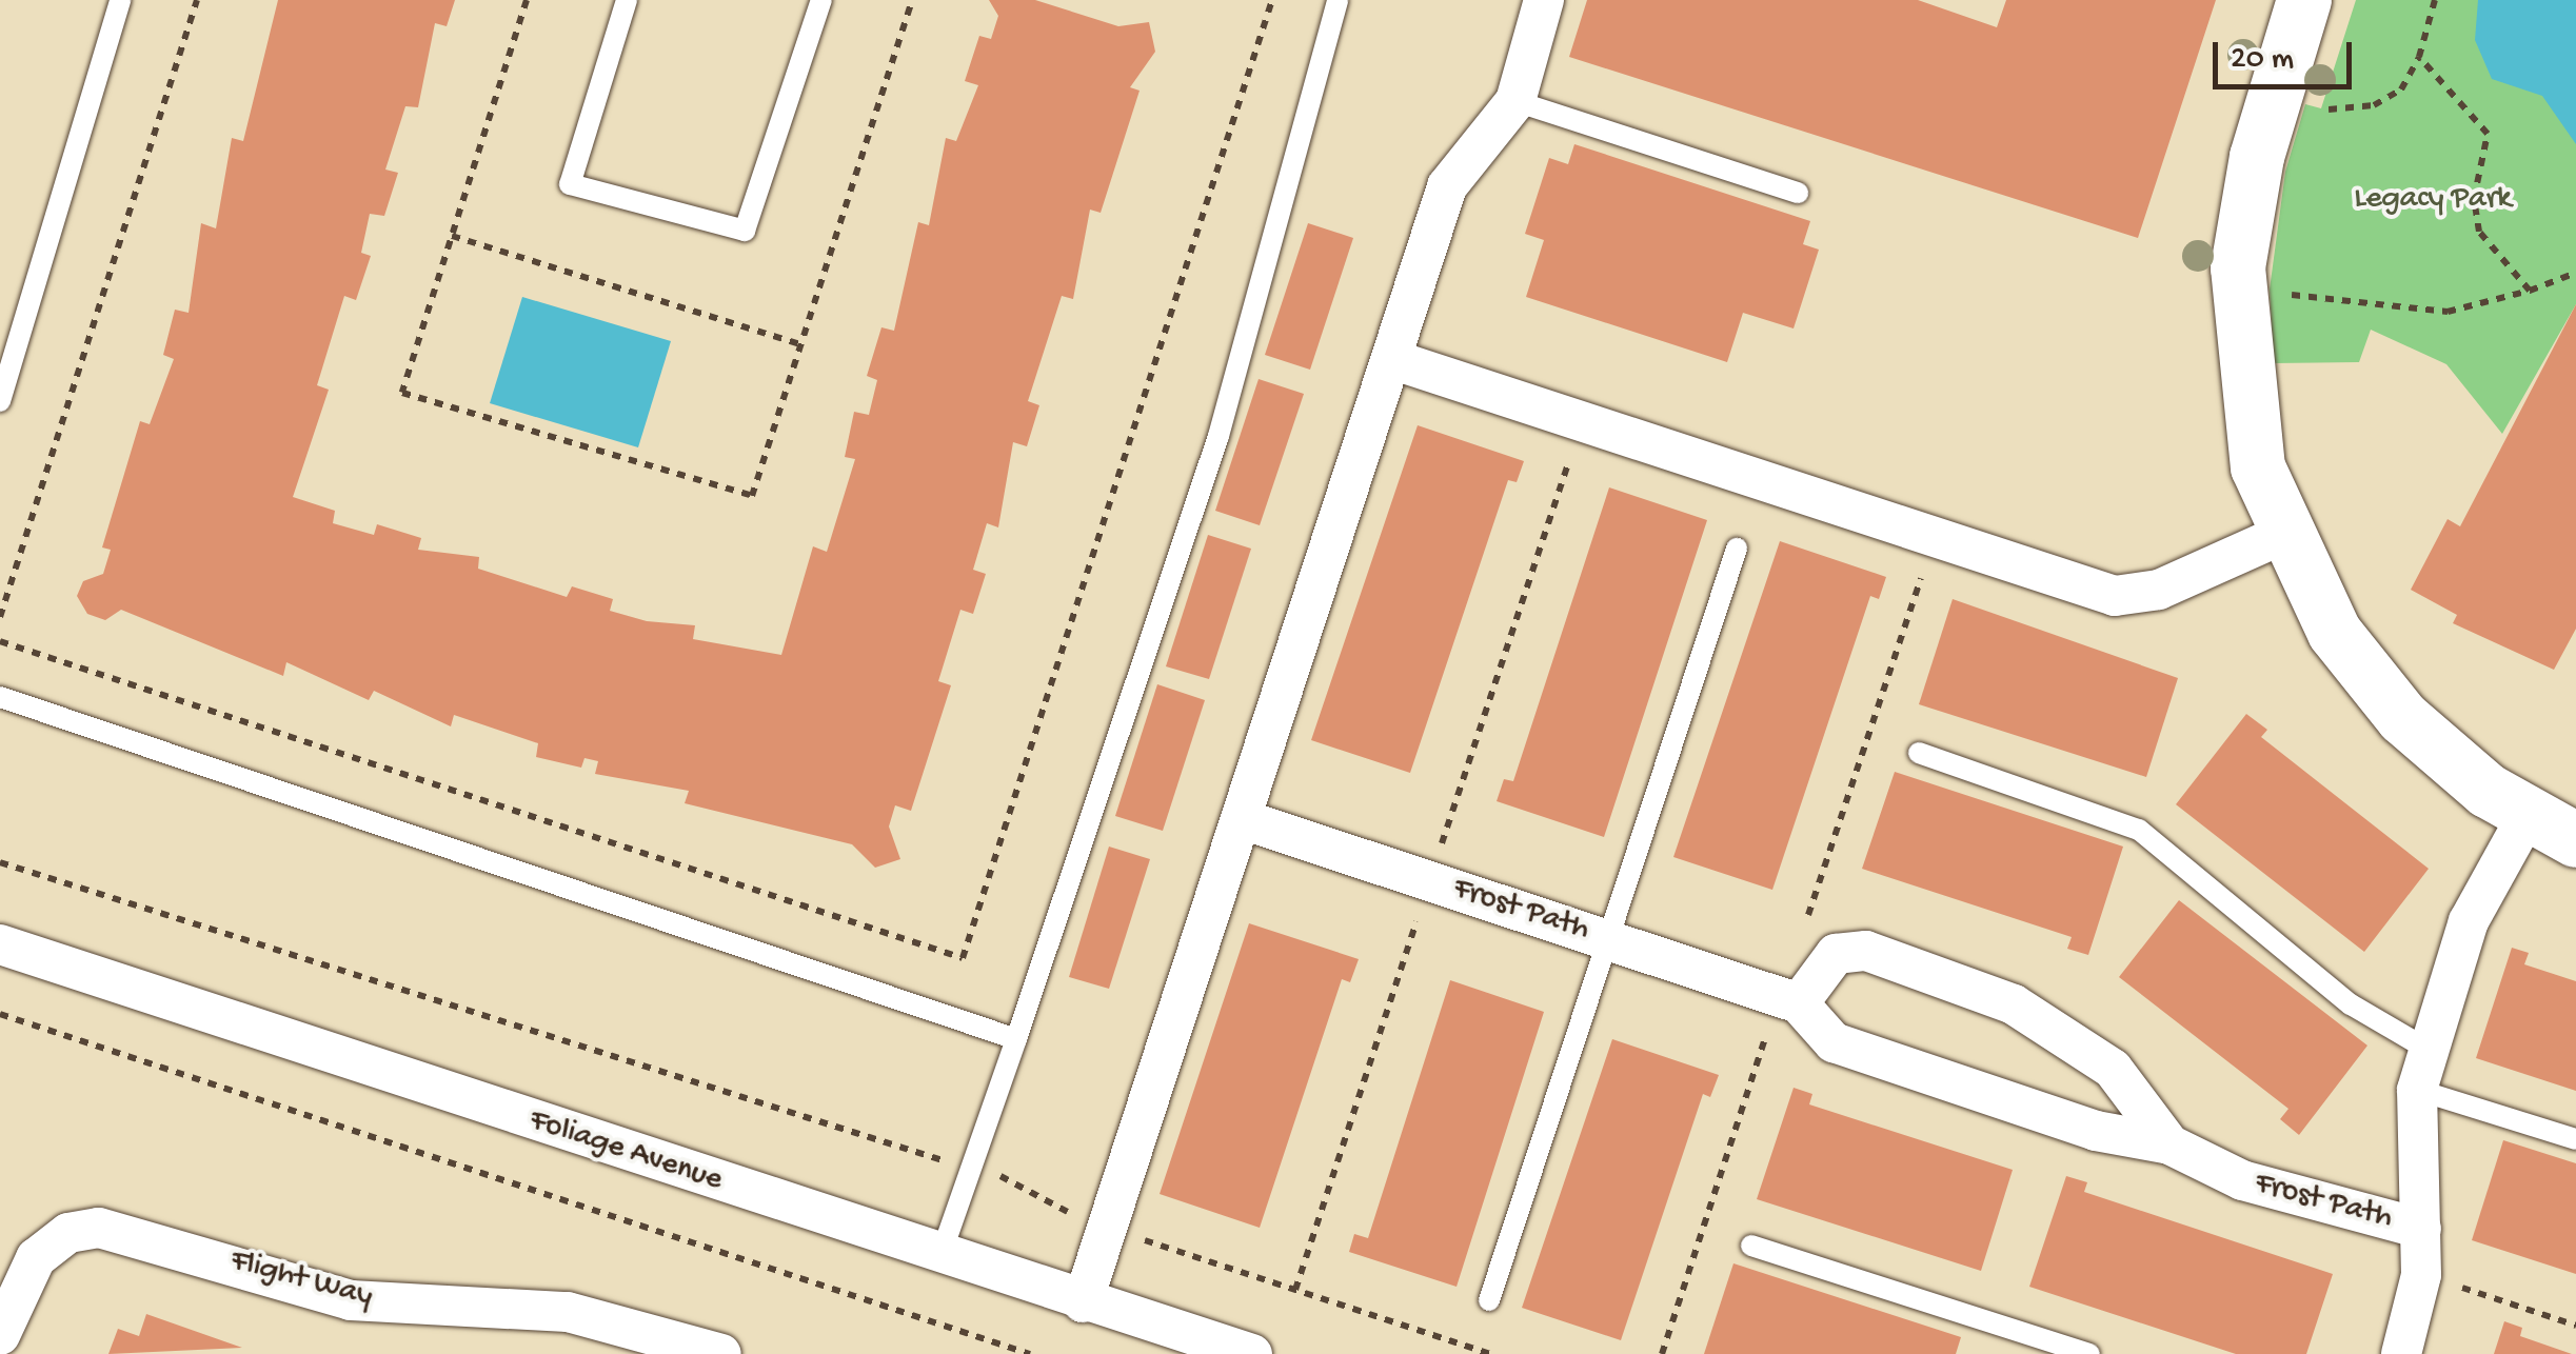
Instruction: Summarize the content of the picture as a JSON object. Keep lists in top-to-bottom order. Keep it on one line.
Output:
{"streets":{"street":["Frost Path","Foliage Avenue","Flight Way"]},"parks":["Legacy Park"],"scale_bar":"20 m"}
